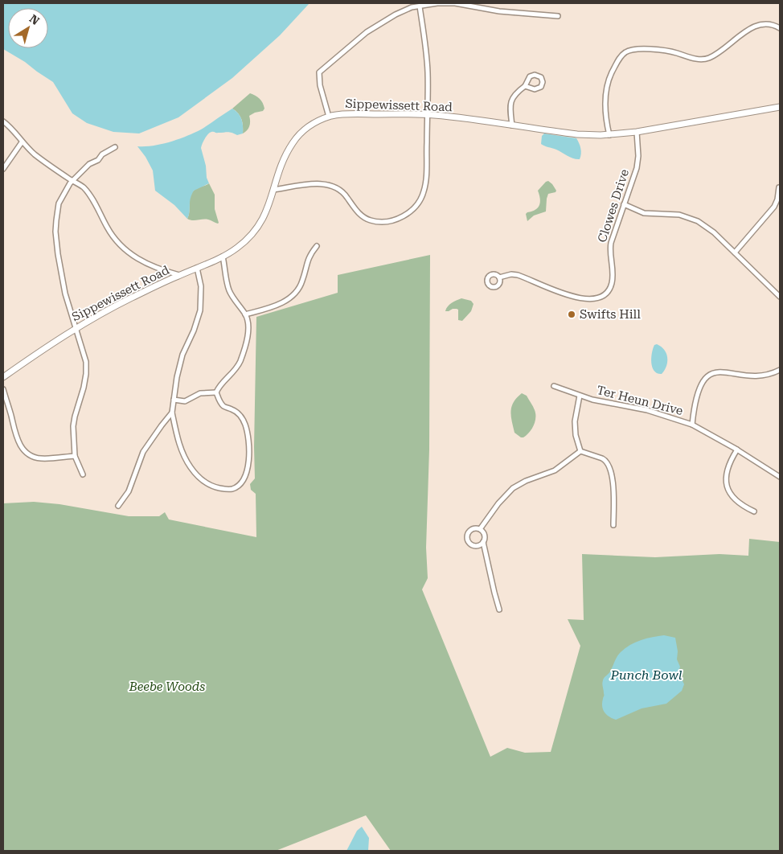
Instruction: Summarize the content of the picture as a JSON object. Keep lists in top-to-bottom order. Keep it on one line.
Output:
{"streets":{"main road":["Sippewissett Road"],"street":["Clowes Drive","Ter Heun Drive"]},"crossings":[["Sippewissett Road","Clowes Drive"]],"water":["Punch Bowl"],"parks":["Beebe Woods"],"places":["Swifts Hill"],"north":"top right"}
